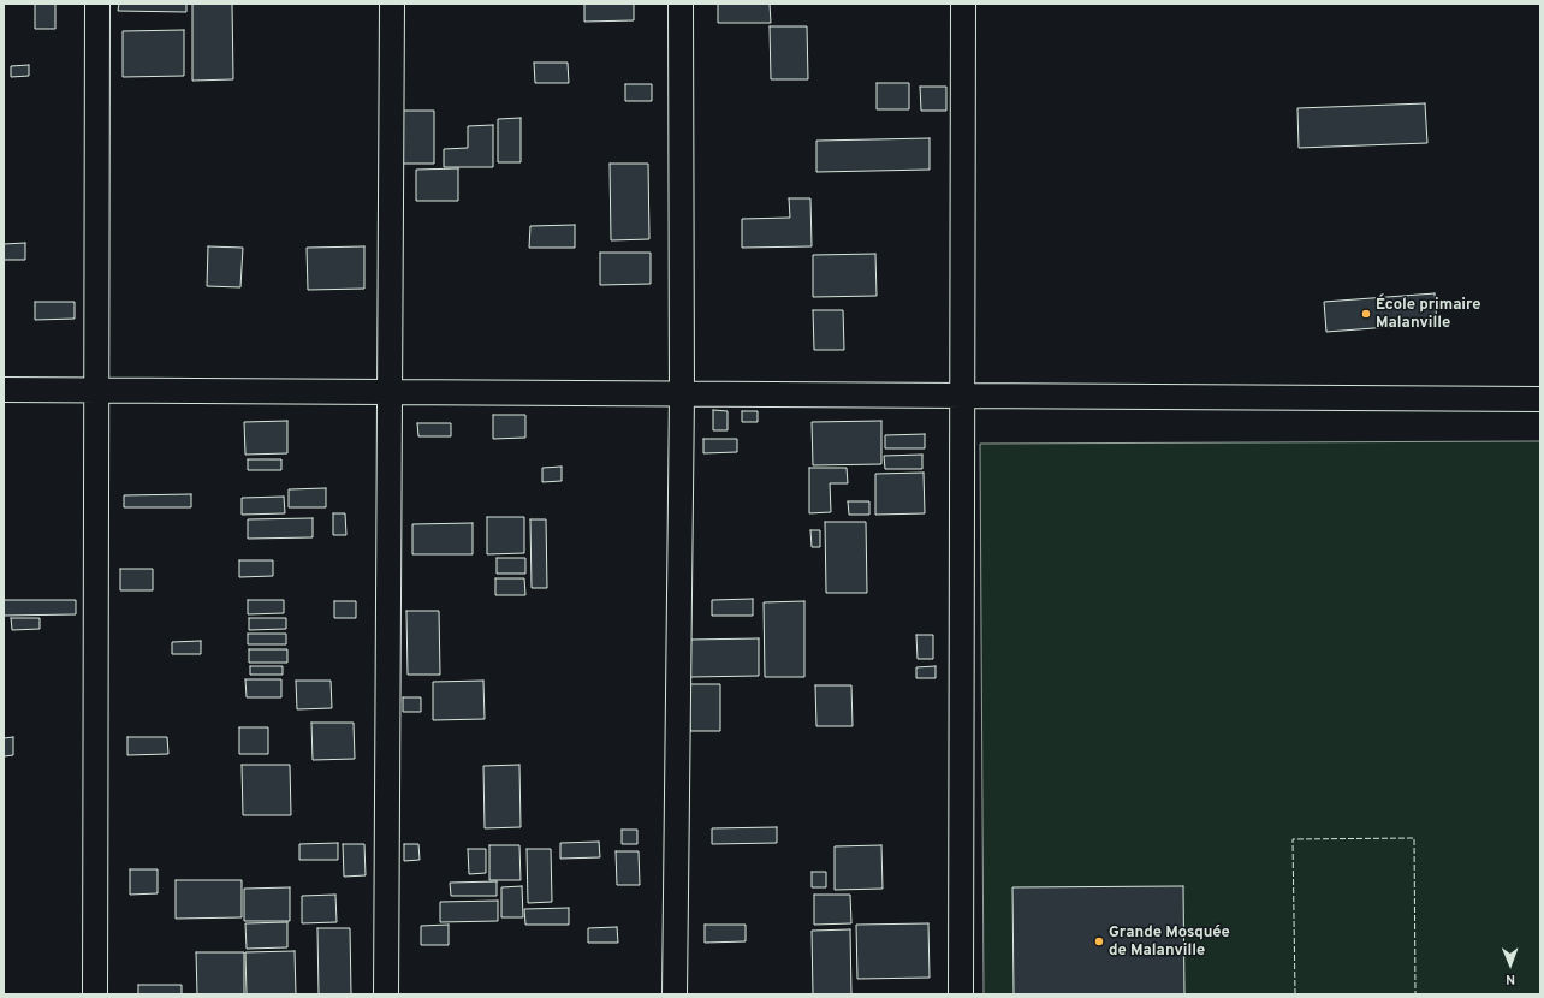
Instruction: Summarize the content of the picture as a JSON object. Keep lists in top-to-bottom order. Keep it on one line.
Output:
{"places":["École primaire Malanville","Grande Mosquée de Malanville"],"north":"bottom"}
